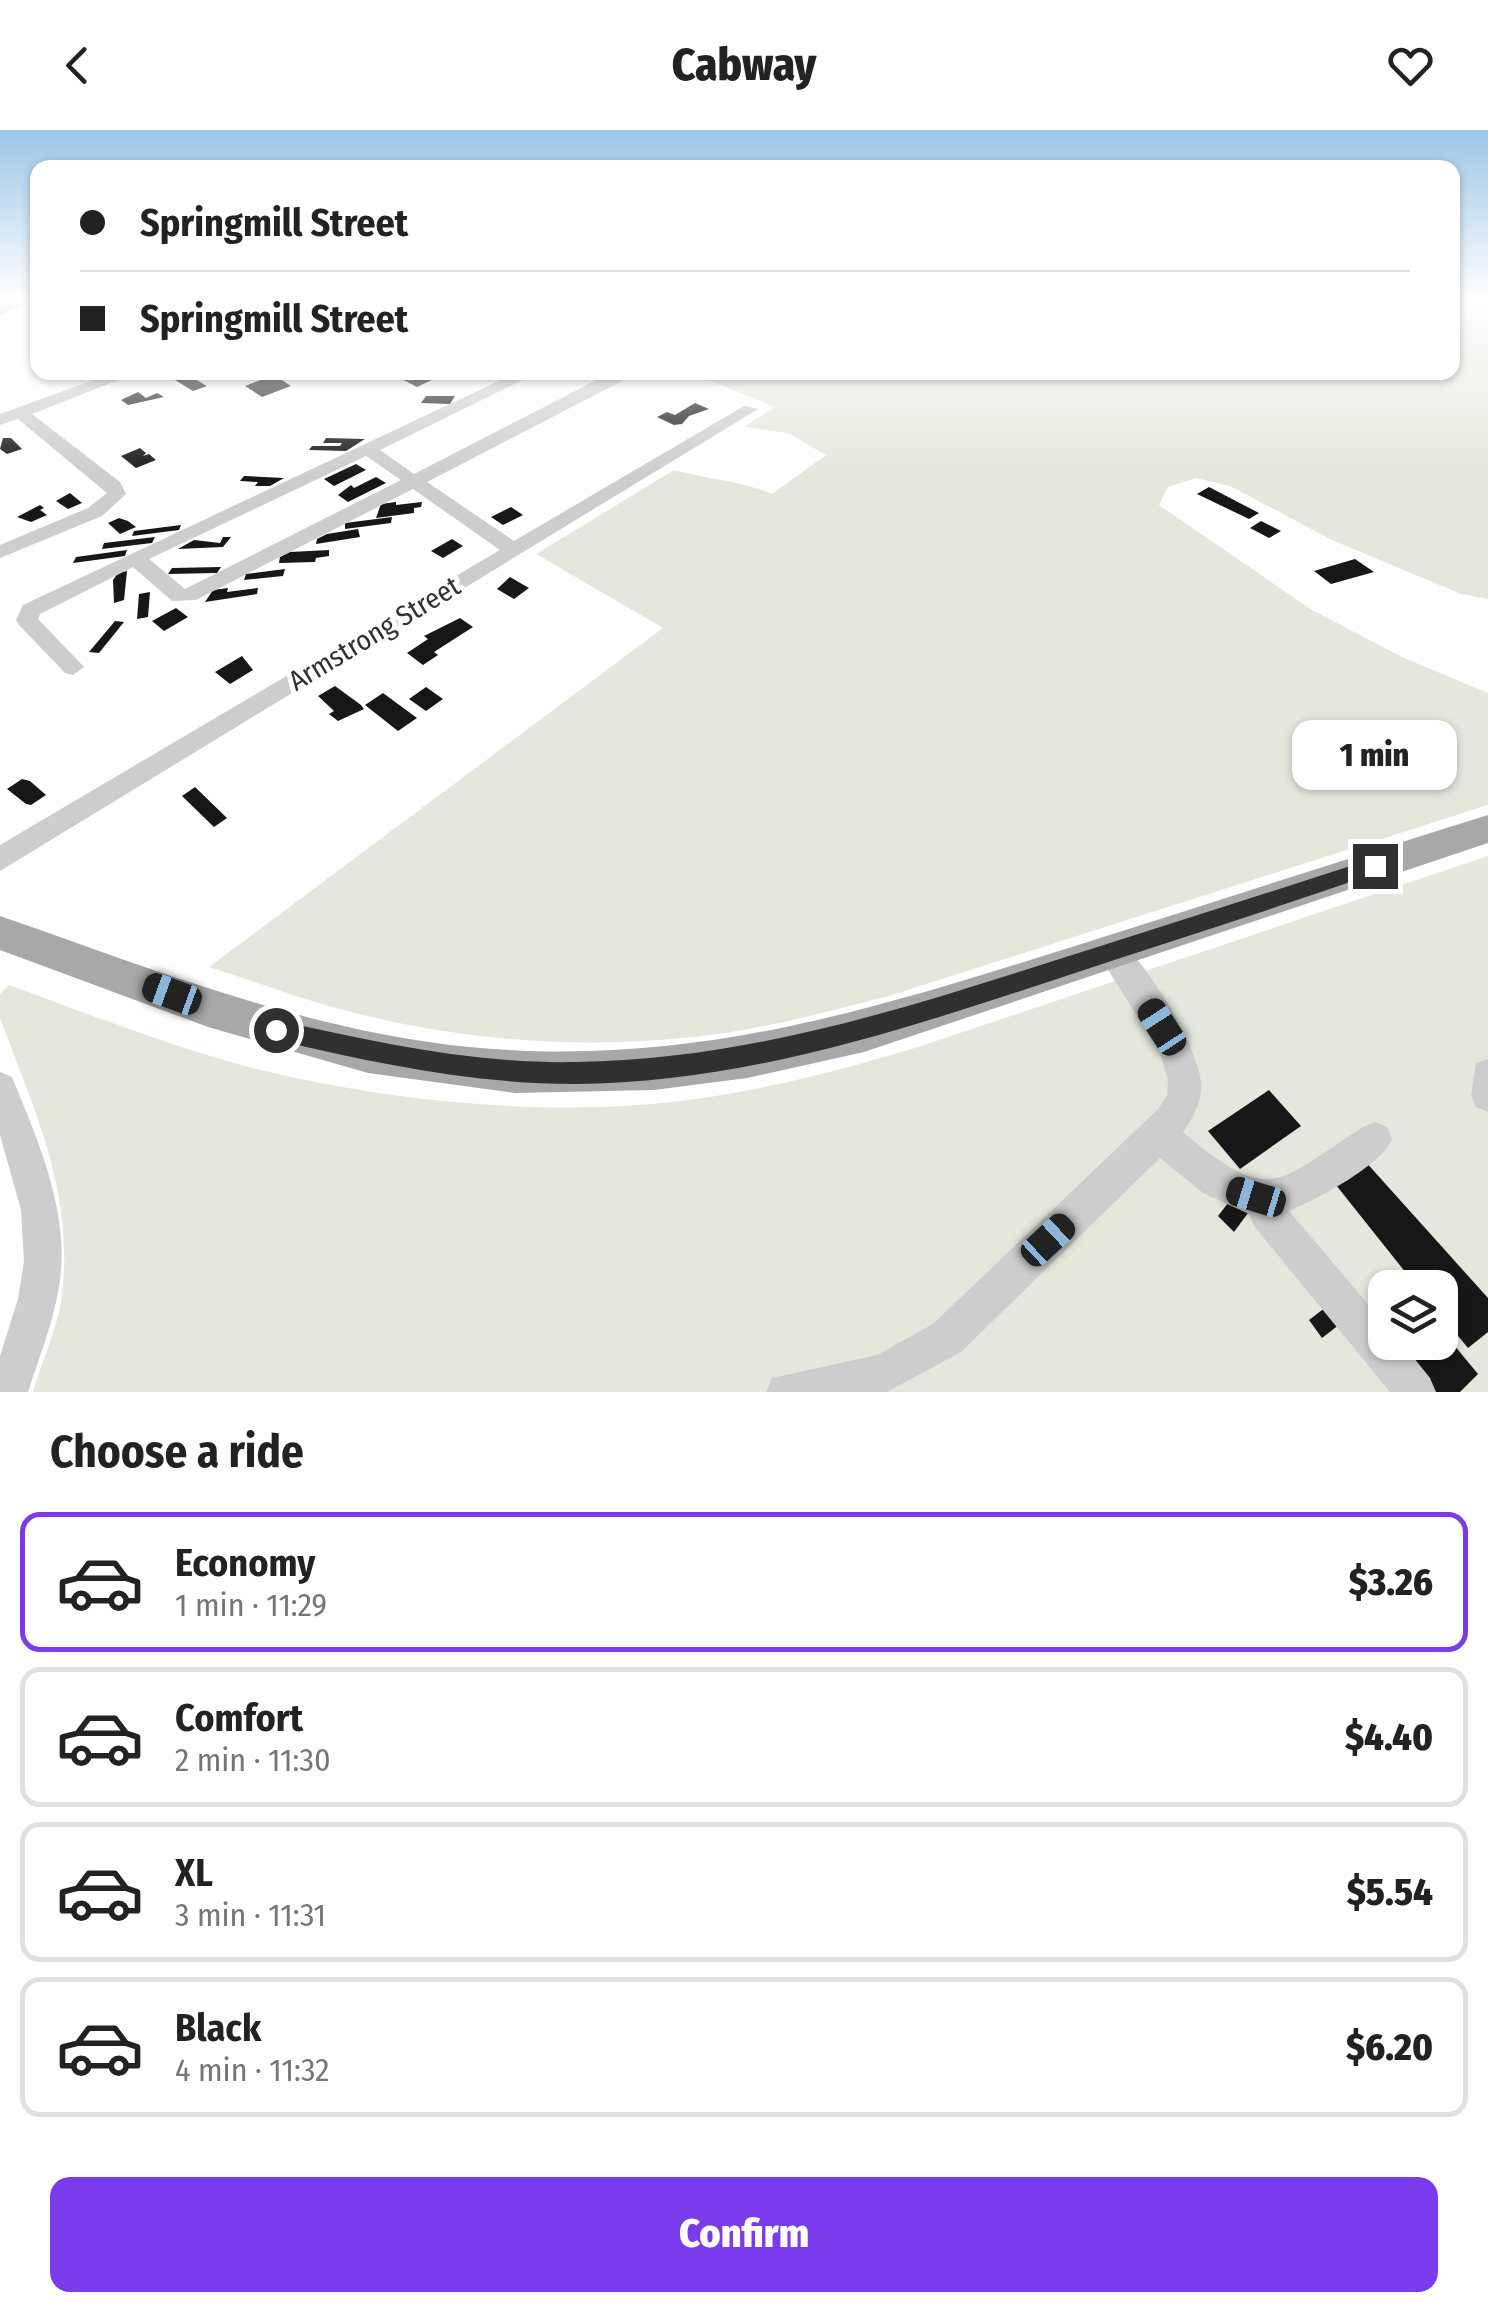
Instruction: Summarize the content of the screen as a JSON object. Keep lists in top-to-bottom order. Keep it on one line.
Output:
{"streets":{"street":["Armstrong Street"]},"page":{"header":"Cabway","banner":["Springmill Street","Springmill Street"],"bubble":"1 min","heading":"Choose a ride","list":[{"name":"Economy","note":"1 min · 11:29","value":"$3.26"},{"name":"Comfort","note":"2 min · 11:30","value":"$4.40"},{"name":"XL","note":"3 min · 11:31","value":"$5.54"},{"name":"Black","note":"4 min · 11:32","value":"$6.20"}],"buttons":"Confirm"}}
